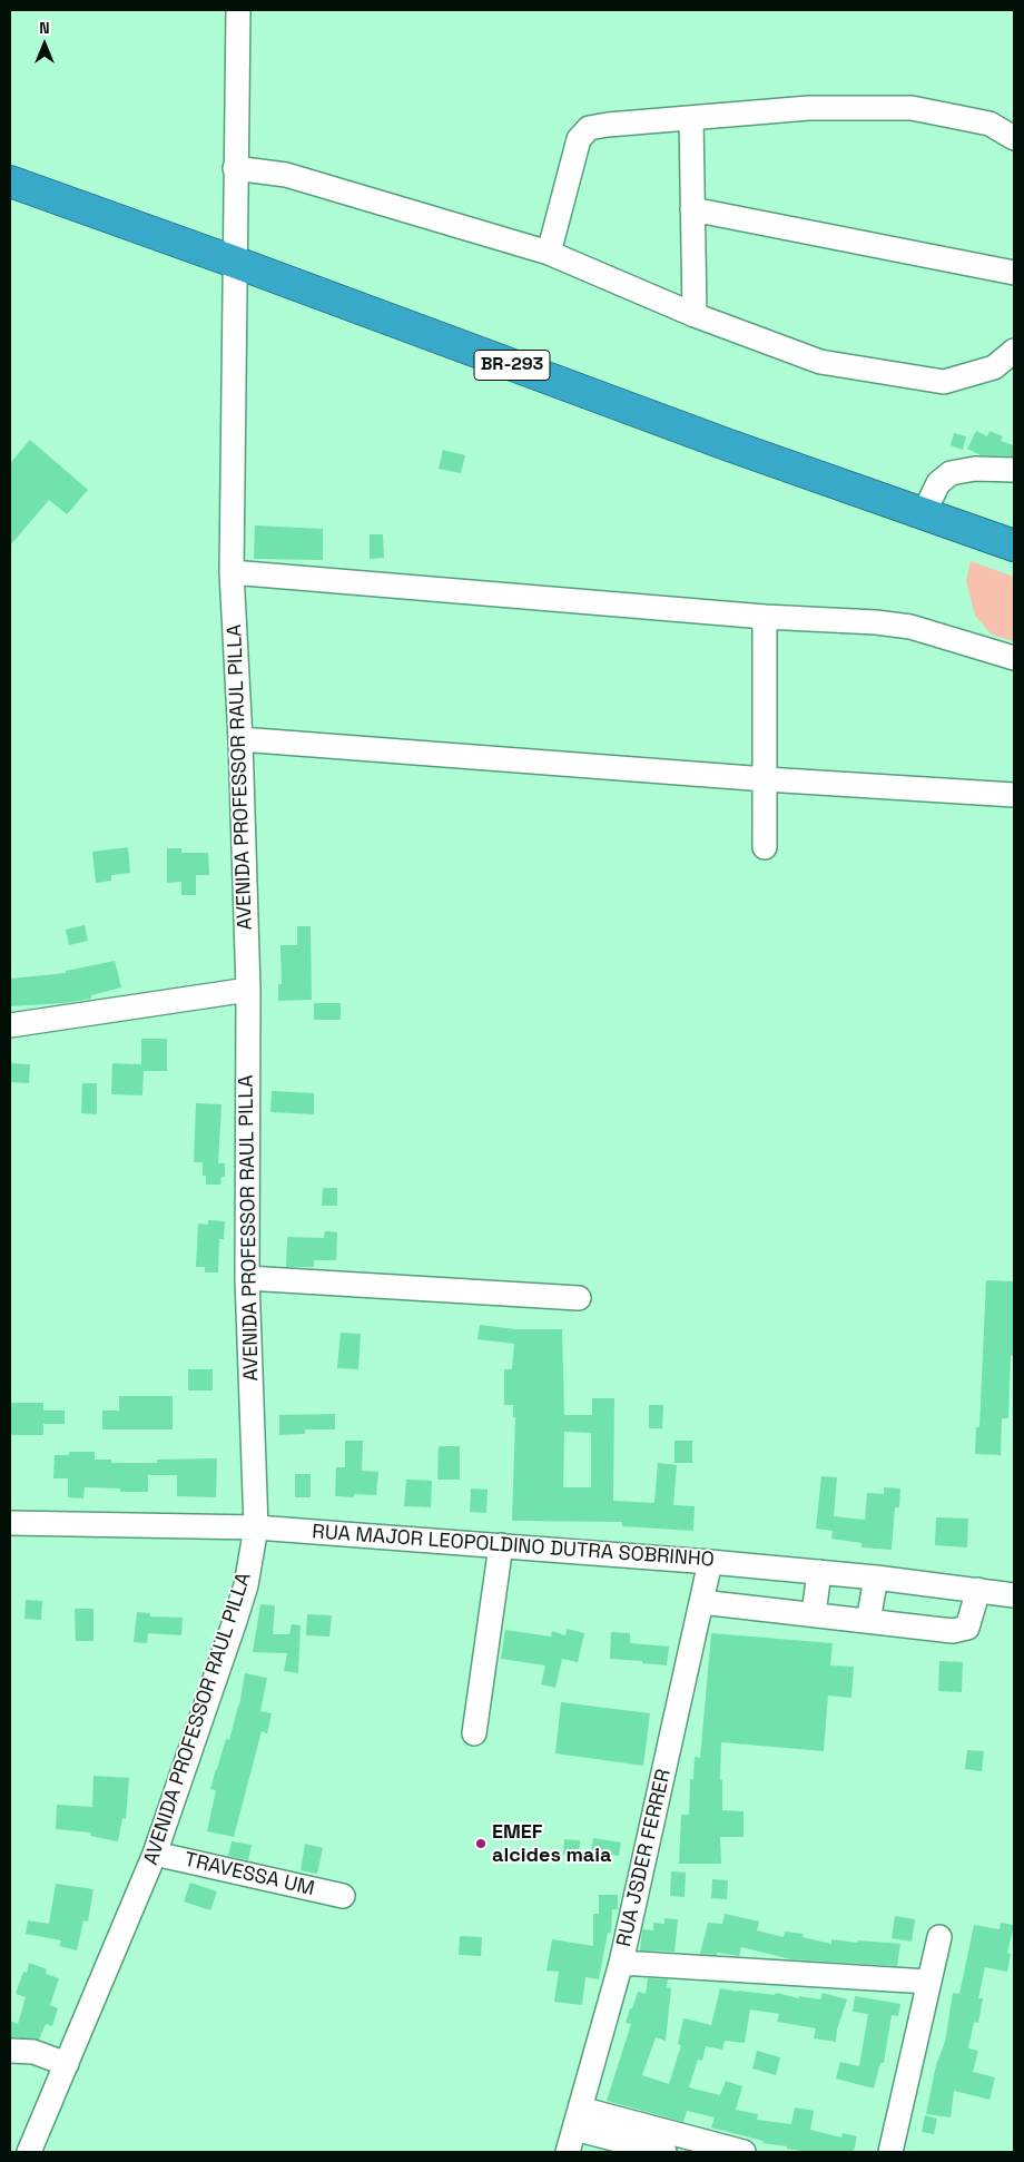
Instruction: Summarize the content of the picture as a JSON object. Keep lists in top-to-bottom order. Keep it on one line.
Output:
{"streets":{"highway":["BR-293"],"street":["AVENIDA PROFESSOR RAUL PILLA","RUA MAJOR LEOPOLDINO DUTRA SOBRINHO","RUA JSDER FERRER","TRAVESSA UM"]},"crossings":[["BR-293","AVENIDA PROFESSOR RAUL PILLA"],["AVENIDA PROFESSOR RAUL PILLA","RUA MAJOR LEOPOLDINO DUTRA SOBRINHO"],["AVENIDA PROFESSOR RAUL PILLA","TRAVESSA UM"],["RUA MAJOR LEOPOLDINO DUTRA SOBRINHO","RUA JSDER FERRER"]],"places":["EMEF alcides maia"],"north":"top"}
